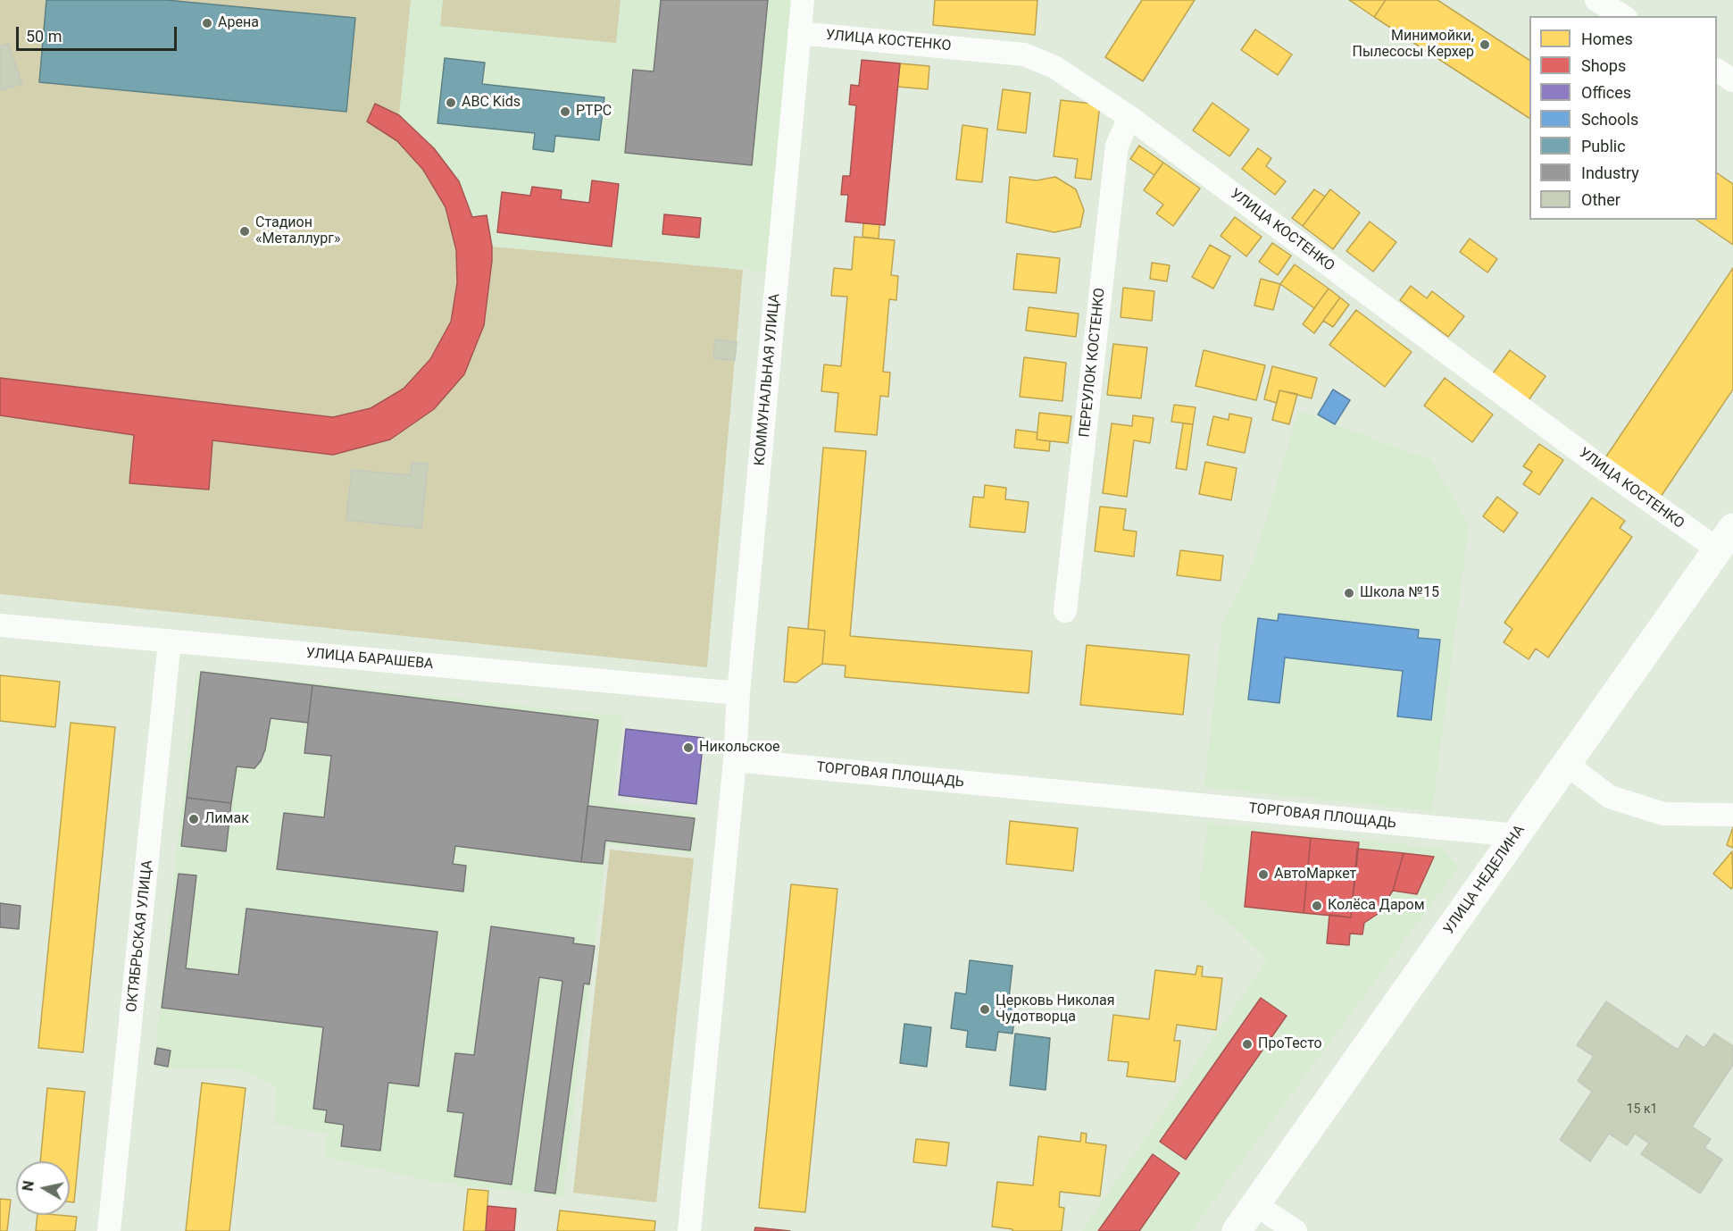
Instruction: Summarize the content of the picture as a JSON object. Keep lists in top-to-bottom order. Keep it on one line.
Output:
{"streets":{"main road":["УЛИЦА НЕДЕЛИНА"],"street":["УЛИЦА КОСТЕНКО","ПЕРЕУЛОК КОСТЕНКО","КОММУНАЛЬНАЯ УЛИЦА","УЛИЦА БАРАШЕВА","ТОРГОВАЯ ПЛОЩАДЬ","ОКТЯБРЬСКАЯ УЛИЦА"]},"crossings":[["УЛИЦА КОСТЕНКО","ПЕРЕУЛОК КОСТЕНКО"],["УЛИЦА КОСТЕНКО","КОММУНАЛЬНАЯ УЛИЦА"],["УЛИЦА КОСТЕНКО","УЛИЦА НЕДЕЛИНА"],["КОММУНАЛЬНАЯ УЛИЦА","УЛИЦА БАРАШЕВА"],["КОММУНАЛЬНАЯ УЛИЦА","ТОРГОВАЯ ПЛОЩАДЬ"],["УЛИЦА БАРАШЕВА","ОКТЯБРЬСКАЯ УЛИЦА"],["ТОРГОВАЯ ПЛОЩАДЬ","УЛИЦА НЕДЕЛИНА"]],"places":["Арена","Минимойки, Пылесосы Керхер","ABC Kids","РТРС","Стадион «Металлург»","Школа №15","Никольское","Лимак","АвтоМаркет","Колёса Даром","Церковь Николая Чудотворца","ПроТесто"],"house_numbers":["15 к1"],"legend":["Homes","Shops","Offices","Schools","Public","Industry","Other"],"scale_bar":"50 m","north":"left"}
